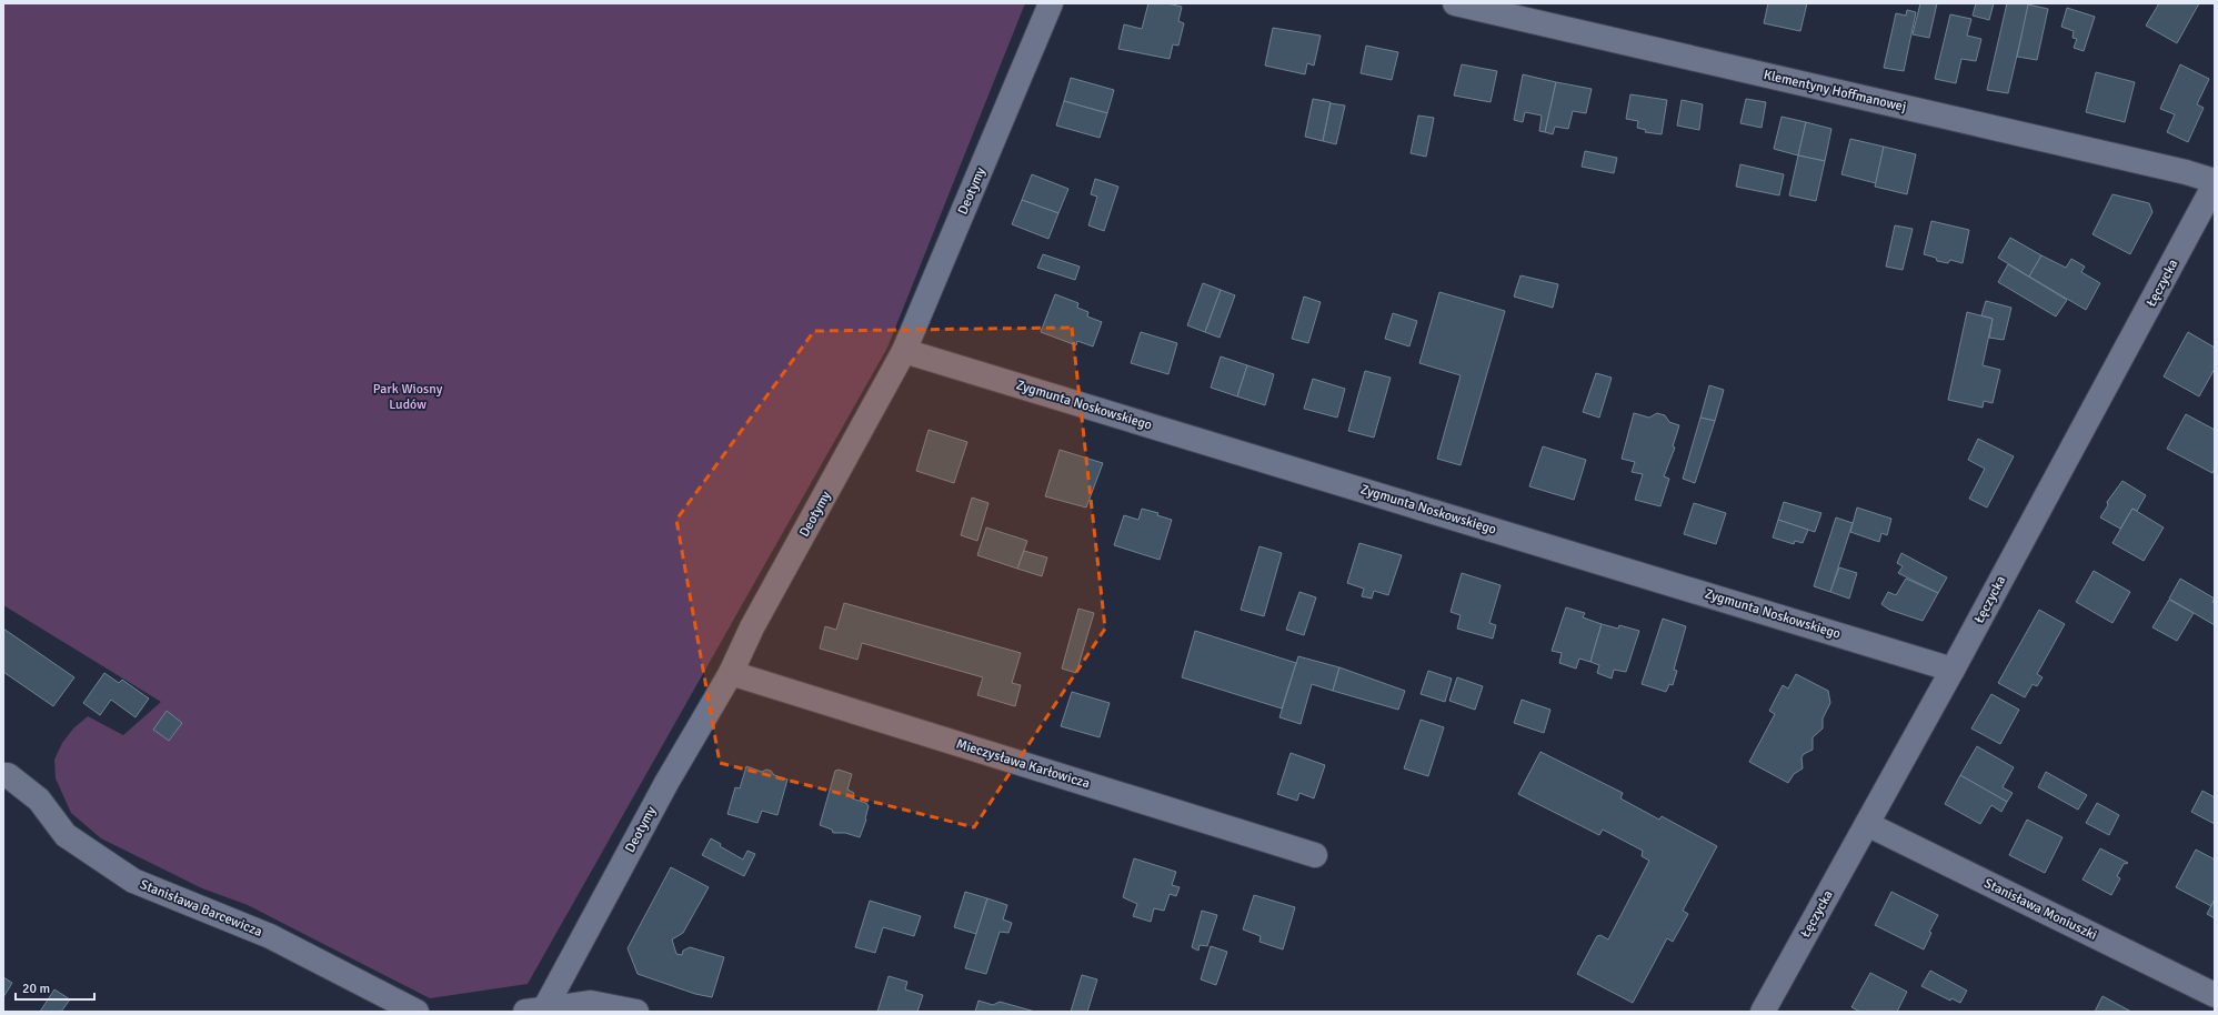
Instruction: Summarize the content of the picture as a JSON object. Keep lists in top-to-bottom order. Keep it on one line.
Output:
{"streets":{"street":["Klementyny Hoffmanowej","Deotymy","Łęczycka","Zygmunta Noskowskiego","Mieczysława Karłowicza","Stanisława Barcewicza","Stanisława Moniuszki"]},"crossings":[["Klementyny Hoffmanowej","Łęczycka"],["Deotymy","Zygmunta Noskowskiego"],["Deotymy","Mieczysława Karłowicza"],["Łęczycka","Zygmunta Noskowskiego"],["Łęczycka","Stanisława Moniuszki"]],"parks":["Park Wiosny Ludów"],"scale_bar":"20 m"}
